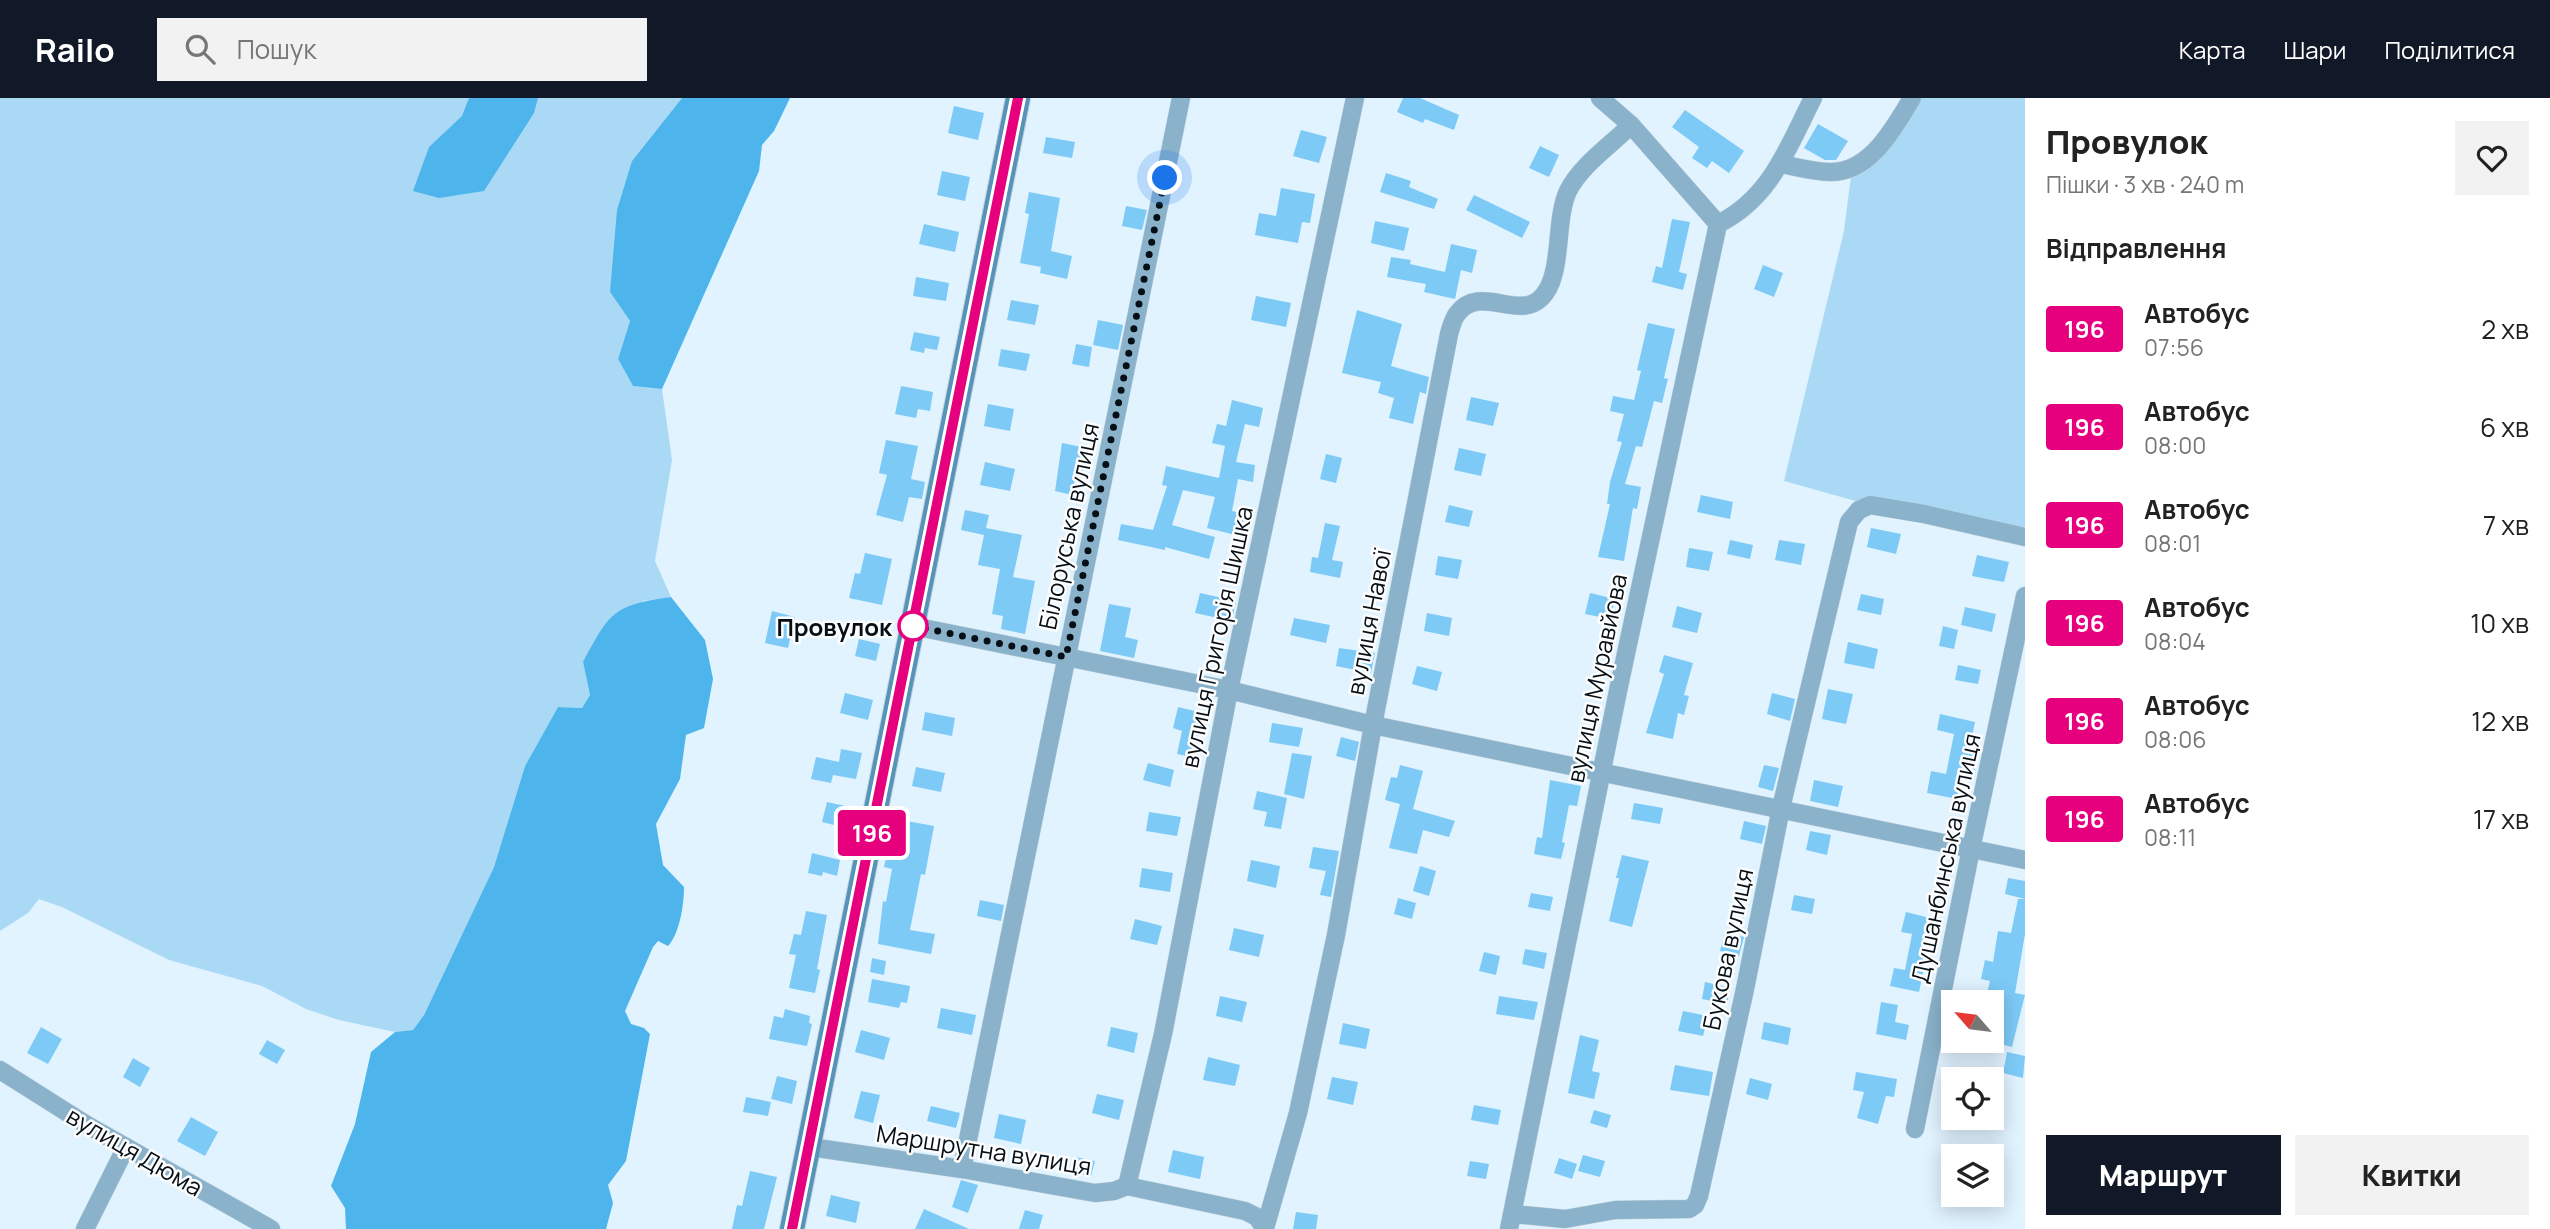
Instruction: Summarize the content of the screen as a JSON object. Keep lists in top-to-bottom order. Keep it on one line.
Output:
{"streets":{"street":["Білоруська вулиця","вулиця Навої","вулиця Григорія Шишка","вулиця Муравйова","Душанбинська вулиця","Букова вулиця","Маршрутна вулиця","вулиця Дюма"]},"crossings":[["Білоруська вулиця","Маршрутна вулиця"],["вулиця Навої","Маршрутна вулиця"],["вулиця Григорія Шишка","Маршрутна вулиця"],["вулиця Муравйова","Букова вулиця"]],"places":["Провулок"],"lines":["bus line 196"],"north":"top left","page":{"header":"Railo","search":"Пошук","nav":["Карта","Шари","Поділитися"],"on_map":"196","heading":[["Провулок","Пішки · 3 хв · 240 m"],"Відправлення"],"list":[{"mark":"196","name":"Автобус","note":"07:56","value":"2 хв"},{"mark":"196","name":"Автобус","note":"08:00","value":"6 хв"},{"mark":"196","name":"Автобус","note":"08:01","value":"7 хв"},{"mark":"196","name":"Автобус","note":"08:04","value":"10 хв"},{"mark":"196","name":"Автобус","note":"08:06","value":"12 хв"},{"mark":"196","name":"Автобус","note":"08:11","value":"17 хв"}],"buttons":["Маршрут","Квитки"]}}
